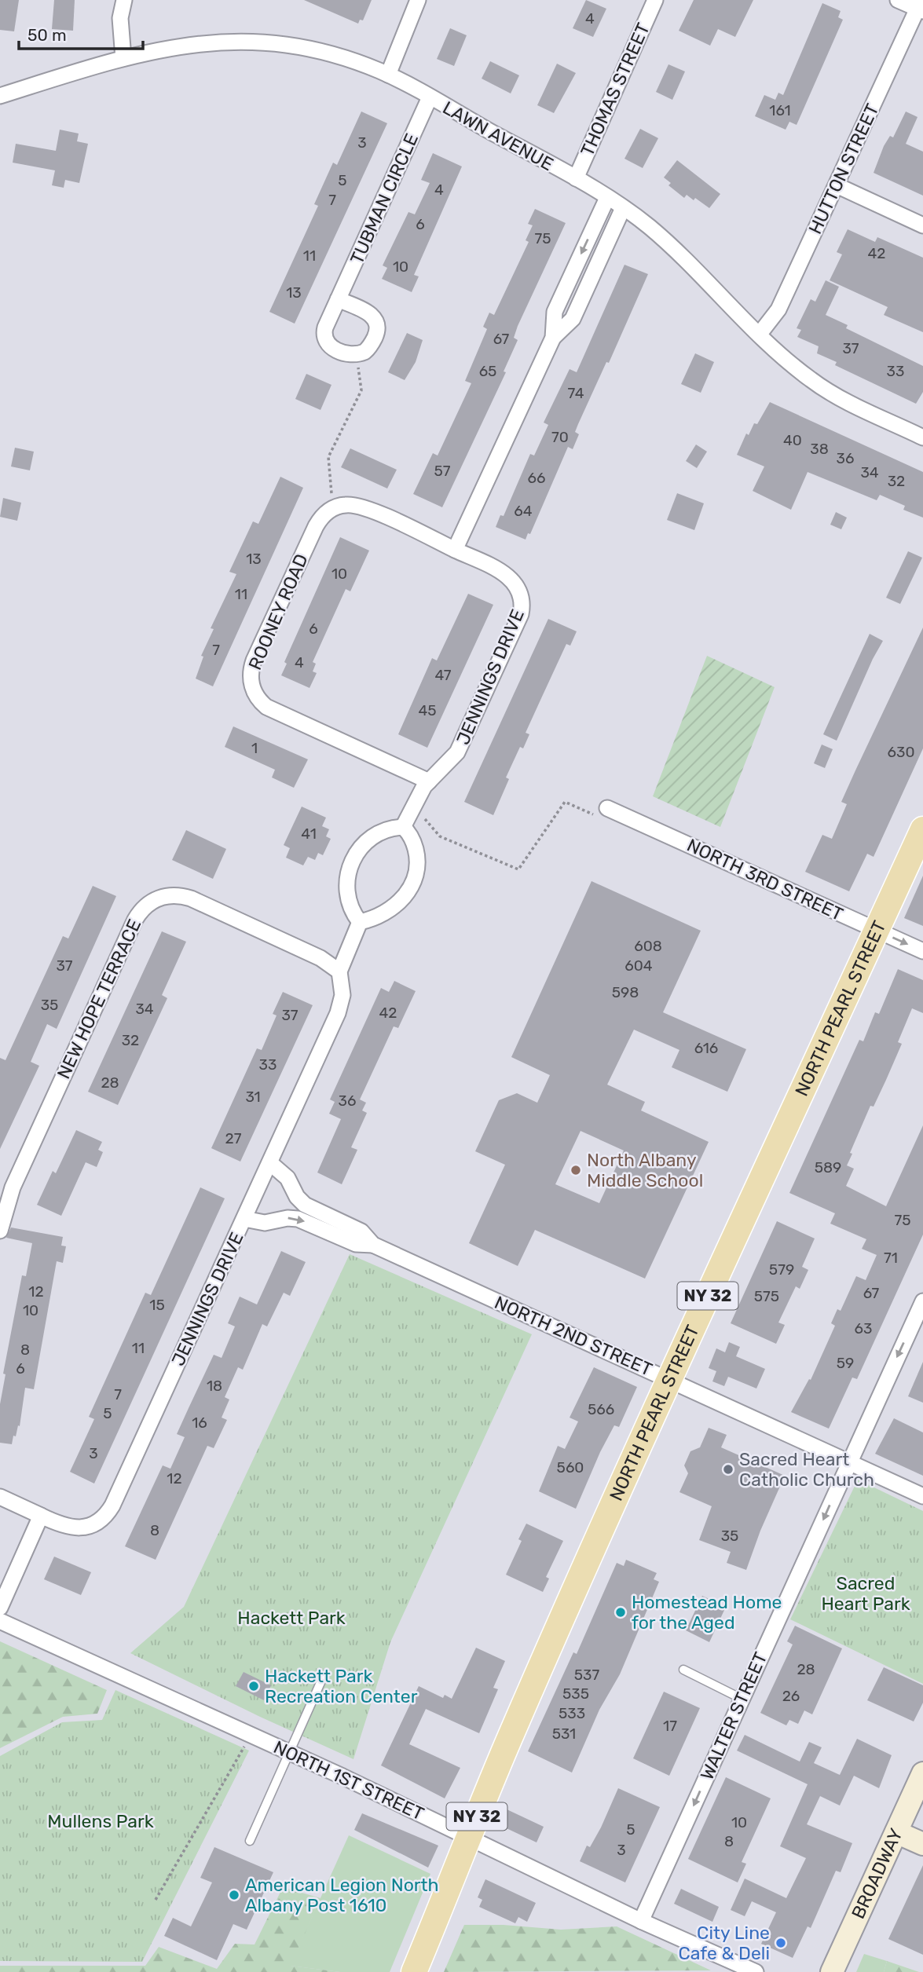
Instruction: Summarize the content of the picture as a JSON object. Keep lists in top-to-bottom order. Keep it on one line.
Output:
{"streets":{"main road":["NORTH PEARL STREET","NY 32"],"street":["THOMAS STREET","LAWN AVENUE","HUTTON STREET","TUBMAN CIRCLE","ROONEY ROAD","JENNINGS DRIVE","NORTH 3RD STREET","NEW HOPE TERRACE","NORTH 2ND STREET","WALTER STREET","NORTH 1ST STREET","BROADWAY"]},"crossings":[["THOMAS STREET","LAWN AVENUE"],["LAWN AVENUE","HUTTON STREET"],["LAWN AVENUE","TUBMAN CIRCLE"],["ROONEY ROAD","JENNINGS DRIVE"],["JENNINGS DRIVE","NEW HOPE TERRACE"],["JENNINGS DRIVE","NORTH 2ND STREET"],["NORTH 3RD STREET","NORTH PEARL STREET"],["NORTH PEARL STREET","NORTH 2ND STREET"],["NORTH PEARL STREET","NORTH 1ST STREET"],["NORTH 2ND STREET","WALTER STREET"],["WALTER STREET","NORTH 1ST STREET"]],"one_way":["WALTER STREET"],"parks":["Sacred Heart Park","Hackett Park","Mullens Park"],"places":["North Albany Middle School","Sacred Heart Catholic Church","Homestead Home for the Aged","Hackett Park Recreation Center","American Legion North Albany Post 1610","City Line Cafe & Deli"],"house_numbers":["4","161","3","5","4","7","6","75","42","11","10","13","67","37","65","33","74","70","40","38","36","57","34","66","32","64","13","10","11","6","7","4","47","45","1","630","41","608","37","604","598","35","34","42","37","32","616","33","28","31","36","27","589","75","71","579","12","67","575","15","10","63","11","8","59","6","18","7","566","5","16","3","560","12","8","35","28","537","535","26","533","17","531","10","5","8","3"],"scale_bar":"50 m"}
